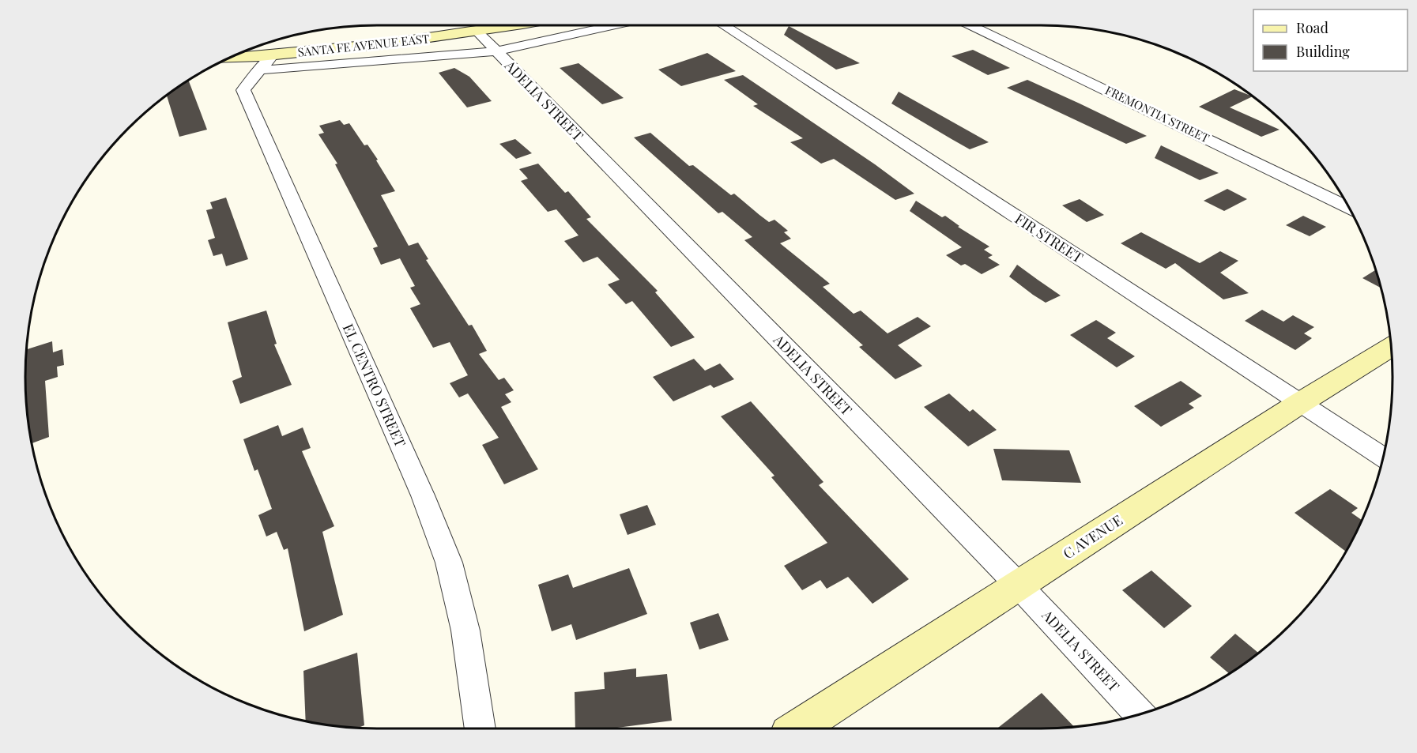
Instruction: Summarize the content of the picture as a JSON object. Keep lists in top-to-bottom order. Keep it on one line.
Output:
{"streets":{"street":["SANTA FE AVENUE EAST","ADELIA STREET","FREMONTIA STREET","FIR STREET","EL CENTRO STREET","C AVENUE"]},"crossings":[["SANTA FE AVENUE EAST","ADELIA STREET"],["SANTA FE AVENUE EAST","EL CENTRO STREET"],["ADELIA STREET","C AVENUE"],["FIR STREET","C AVENUE"]],"legend":["Road","Building"]}
